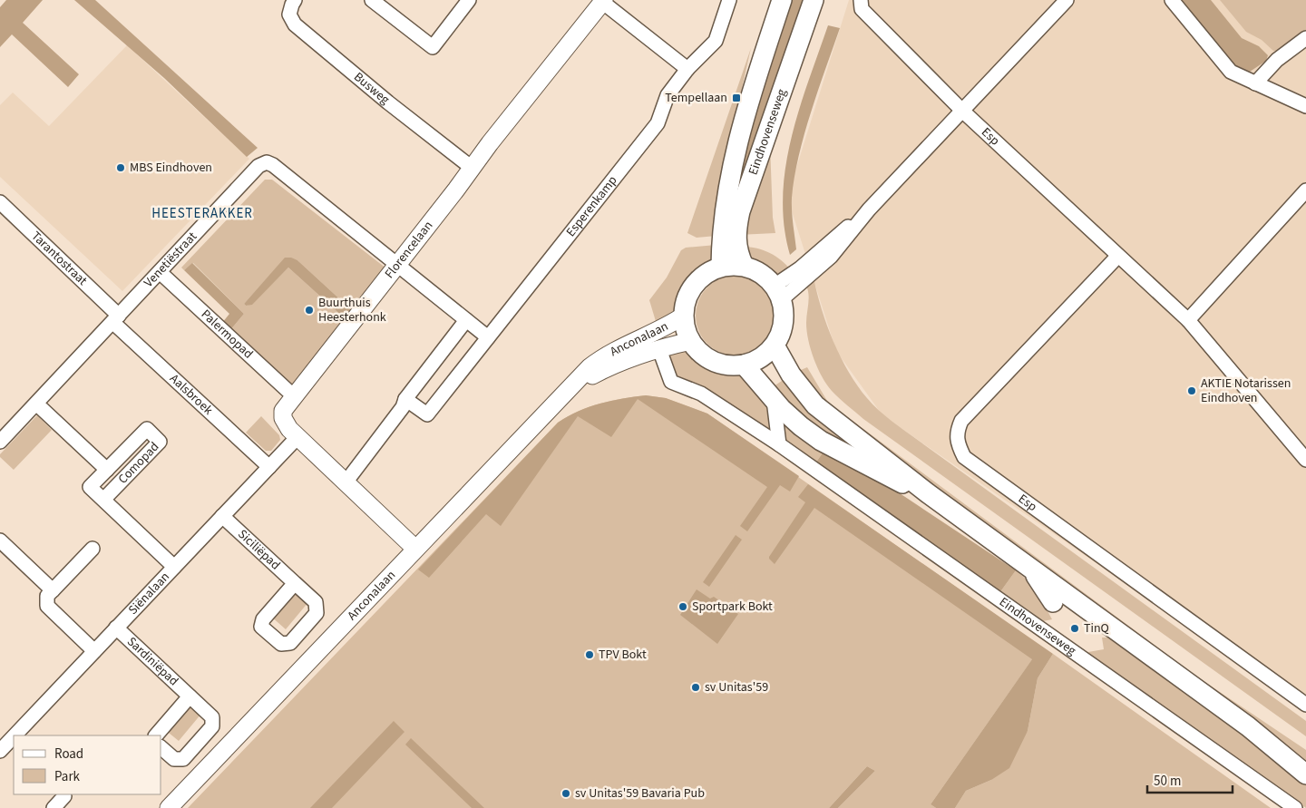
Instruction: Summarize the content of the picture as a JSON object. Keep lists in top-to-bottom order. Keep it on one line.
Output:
{"streets":{"main road":["Eindhovenseweg"],"street":["Busweg","Esp","Esperenkamp","Florencelaan","Tarantostraat","Venetiëstraat","Palermopad","Anconalaan","Aalsbroek","Comopad","Siciliëpad","Siënalaan","Sardiniëpad"]},"crossings":[["Busweg","Florencelaan"],["Eindhovenseweg","Anconalaan"],["Florencelaan","Venetiëstraat"],["Florencelaan","Palermopad"],["Florencelaan","Anconalaan"],["Florencelaan","Siënalaan"],["Tarantostraat","Venetiëstraat"],["Tarantostraat","Aalsbroek"],["Venetiëstraat","Palermopad"],["Venetiëstraat","Aalsbroek"],["Venetiëstraat","Comopad"],["Aalsbroek","Siënalaan"],["Comopad","Siënalaan"],["Siciliëpad","Siënalaan"],["Siënalaan","Sardiniëpad"]],"districts":["HEESTERAKKER"],"places":{"transit":["Tempellaan"],"other":["MBS Eindhoven","Buurthuis Heesterhonk","AKTIE Notarissen Eindhoven","Sportpark Bokt","TinQ","TPV Bokt","sv Unitas'59","sv Unitas'59 Bavaria Pub"]},"legend":["Road","Park"],"scale_bar":"50 m"}
